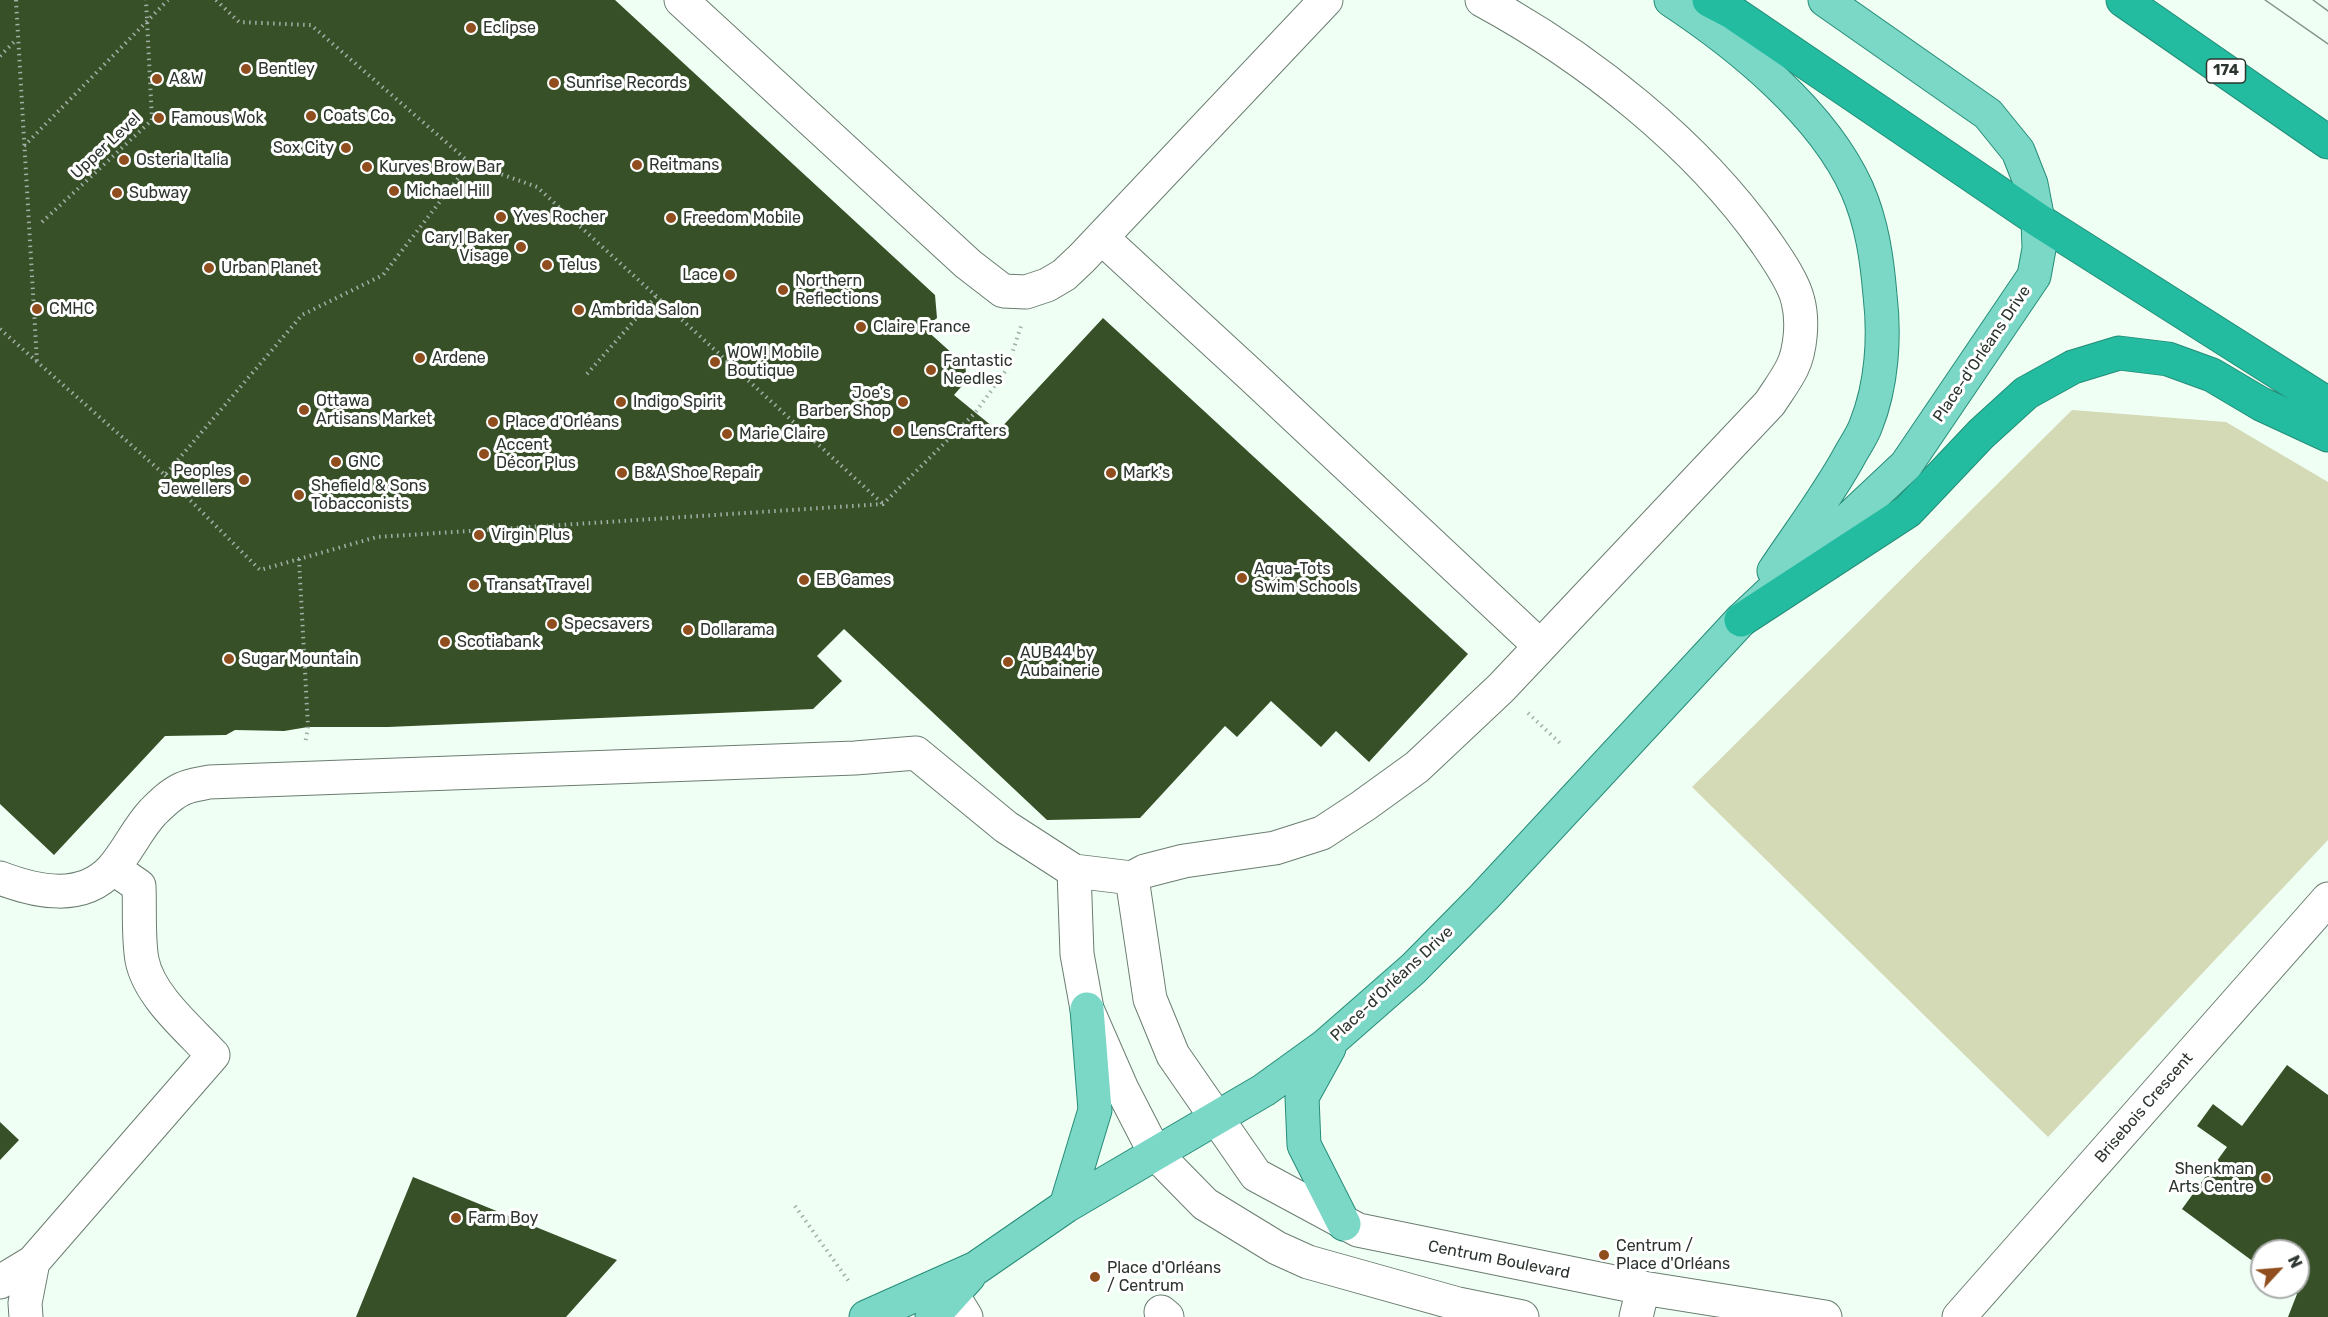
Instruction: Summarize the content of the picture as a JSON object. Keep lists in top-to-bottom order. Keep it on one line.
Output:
{"streets":{"highway":["174"],"main road":["Place-d'Orléans Drive"],"street":["Brisebois Crescent","Centrum Boulevard"],"path":["Upper Level"]},"crossings":[["Place-d'Orléans Drive","Centrum Boulevard"]],"places":["Eclipse","Bentley","A&W","Sunrise Records","Coats Co.","Famous Wok","Sox City","Osteria Italia","Reitmans","Kurves Brow Bar","Michael Hill","Subway","Yves Rocher","Freedom Mobile","Caryl Baker Visage","Telus","Urban Planet","Lace","Northern Reflections","CMHC","Ambrida Salon","Claire France","Ardene","WOW! Mobile Boutique","Fantastic Needles","Indigo Spirit","Joe's Barber Shop","Ottawa Artisans Market","Place d'Orléans","LensCrafters","Marie Claire","Accent Décor Plus","GNC","B&A Shoe Repair","Mark's","Peoples Jewellers","Shefield & Sons Tobacconists","Virgin Plus","Aqua-Tots Swim Schools","EB Games","Transat Travel","Specsavers","Dollarama","Scotiabank","Sugar Mountain","AUB44 by Aubainerie","Shenkman Arts Centre","Farm Boy","Centrum / Place d'Orléans","Place d'Orléans / Centrum"],"north":"top right"}
